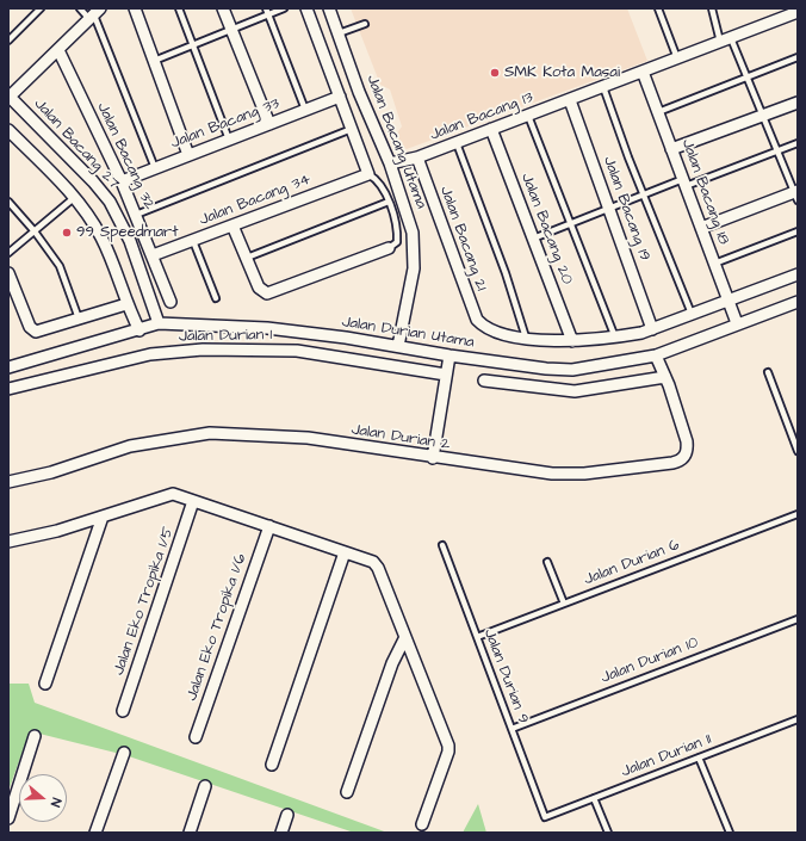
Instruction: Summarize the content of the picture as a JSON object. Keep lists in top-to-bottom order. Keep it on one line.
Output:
{"streets":{"street":["Jalan Bacang 13","Jalan Bacang 33","Jalan Bacang Utama","Jalan Bacang 27","Jalan Bacang 32","Jalan Bacang 18","Jalan Bacang 34","Jalan Bacang 19","Jalan Bacang 20","Jalan Bacang 21","Jalan Durian Utama","Jalan Durian 1","Jalan Durian 2","Jalan Eko Tropika 1/5","Jalan Eko Tropika 1/6"],"lane":["Jalan Durian 6","Jalan Durian 10","Jalan Durian 9","Jalan Durian 11"]},"crossings":[["Jalan Bacang 13","Jalan Bacang Utama"],["Jalan Bacang 13","Jalan Bacang 18"],["Jalan Bacang 13","Jalan Bacang 19"],["Jalan Bacang 13","Jalan Bacang 20"],["Jalan Bacang 13","Jalan Bacang 21"],["Jalan Bacang 33","Jalan Bacang 32"],["Jalan Bacang Utama","Jalan Durian Utama"],["Jalan Bacang 27","Jalan Durian Utama"],["Jalan Bacang 32","Jalan Bacang 34"],["Jalan Bacang 18","Jalan Durian Utama"],["Jalan Durian Utama","Jalan Durian 2"],["Jalan Durian 6","Jalan Durian 9"],["Jalan Durian 10","Jalan Durian 9"],["Jalan Durian 9","Jalan Durian 11"]],"places":["SMK Kota Masai","99 Speedmart"],"north":"right"}
